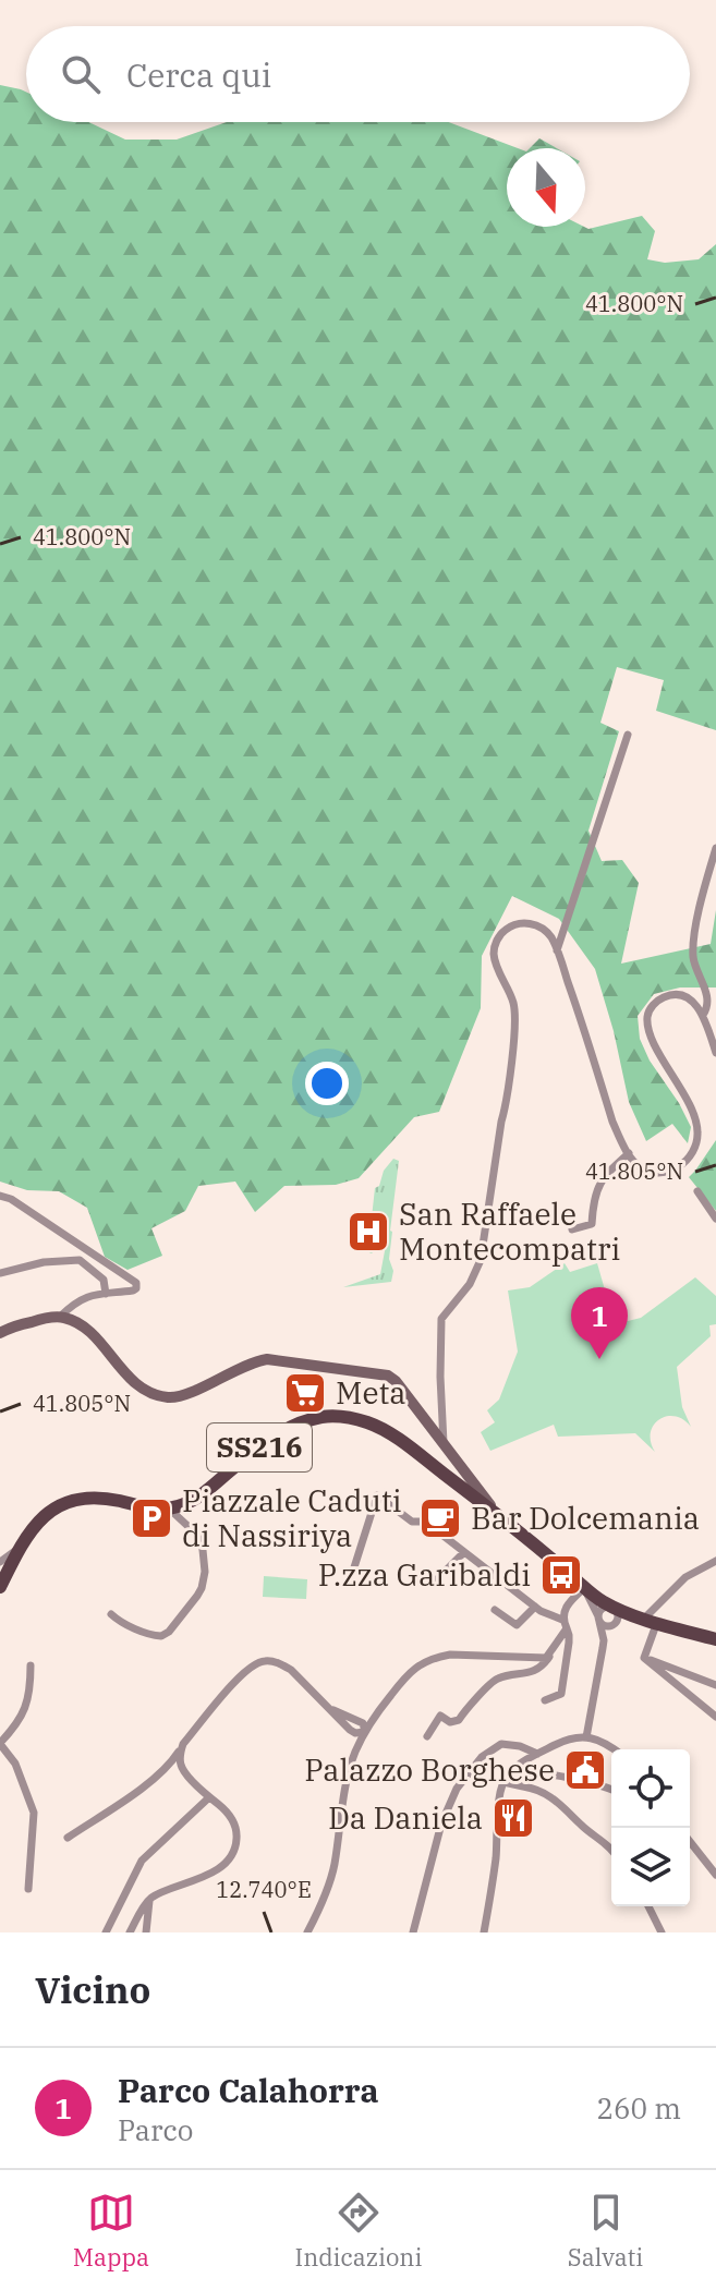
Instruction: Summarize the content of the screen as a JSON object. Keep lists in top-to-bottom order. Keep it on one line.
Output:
{"streets":{"main road":["SS216"]},"places":{"hospital":["San Raffaele Montecompatri"],"supermarket":["Meta"],"parking":["Piazzale Caduti di Nassiriya"],"cafe":["Bar Dolcemania"],"bus stop":["P.zza Garibaldi"],"public building":["Palazzo Borghese"],"restaurant":["Da Daniela"]},"north":"bottom","page":{"search":"Cerca qui","pins":"1","heading":"Vicino","list":[{"mark":"1","name":"Parco Calahorra","note":"Parco","value":"260 m"}],"nav":["Mappa","Indicazioni","Salvati"]},"coordinates":["41.800°N","41.805°N","12.740°E"]}
